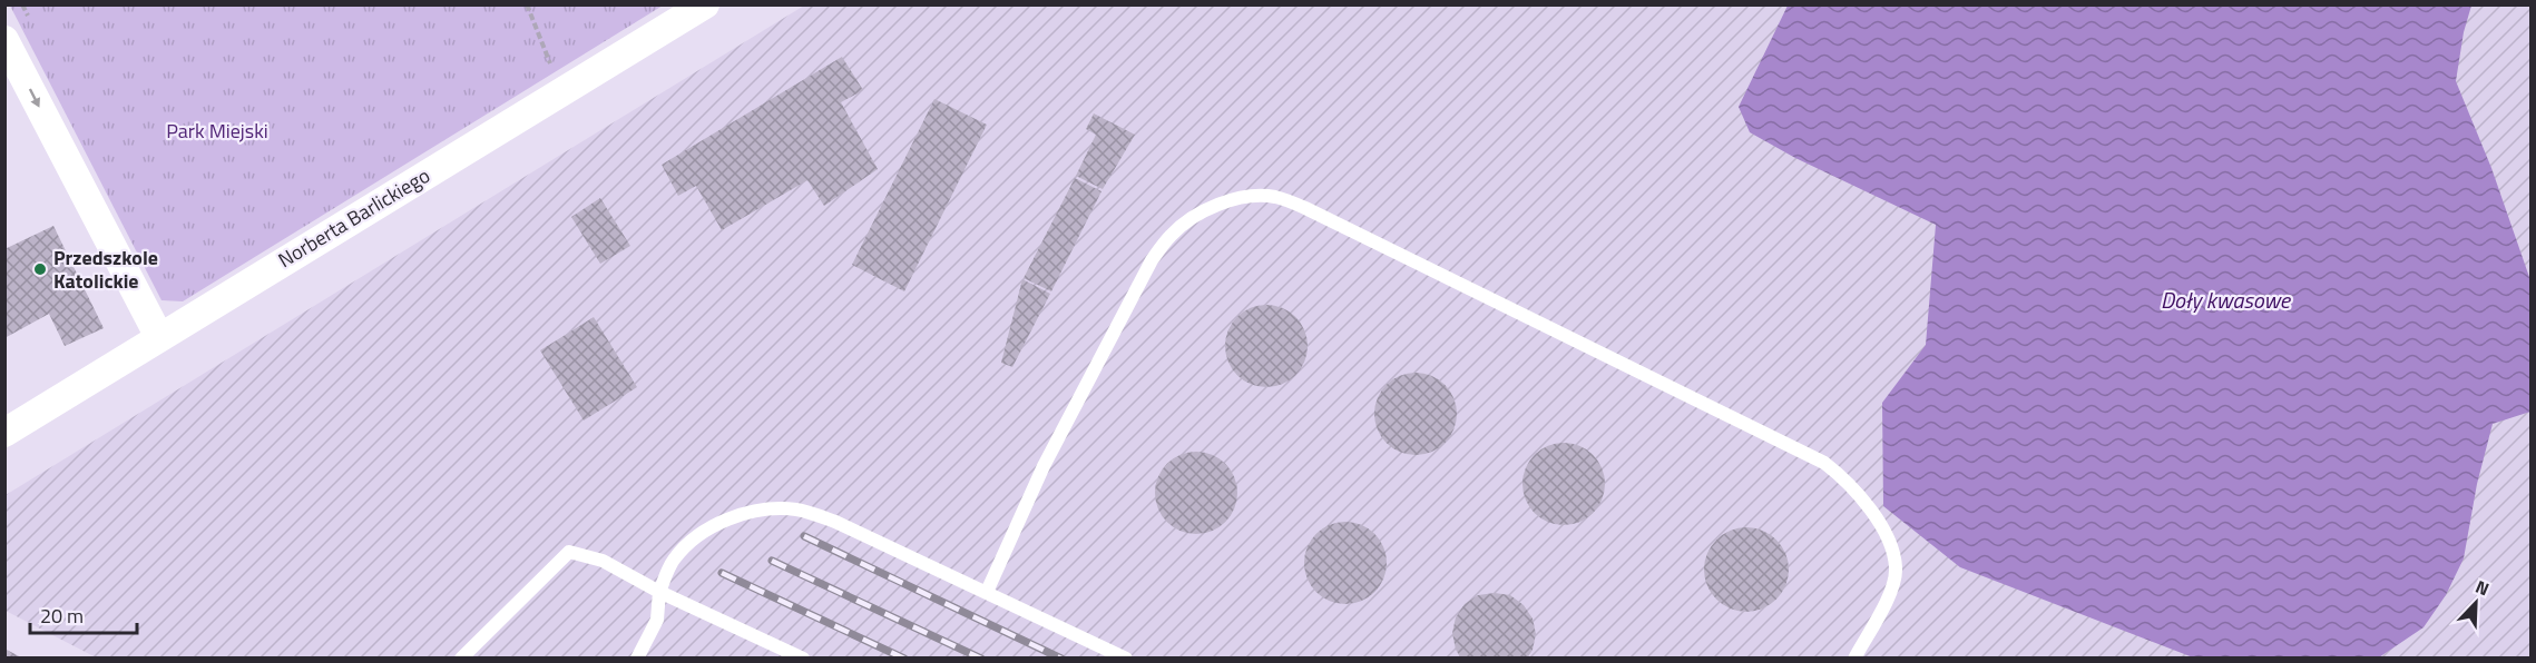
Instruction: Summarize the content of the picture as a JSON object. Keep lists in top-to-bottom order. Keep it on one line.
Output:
{"streets":{"street":["Norberta Barlickiego"]},"water":["Doły kwasowe"],"parks":["Park Miejski"],"places":["Przedszkole Katolickie"],"scale_bar":"20 m","north":"top right"}
